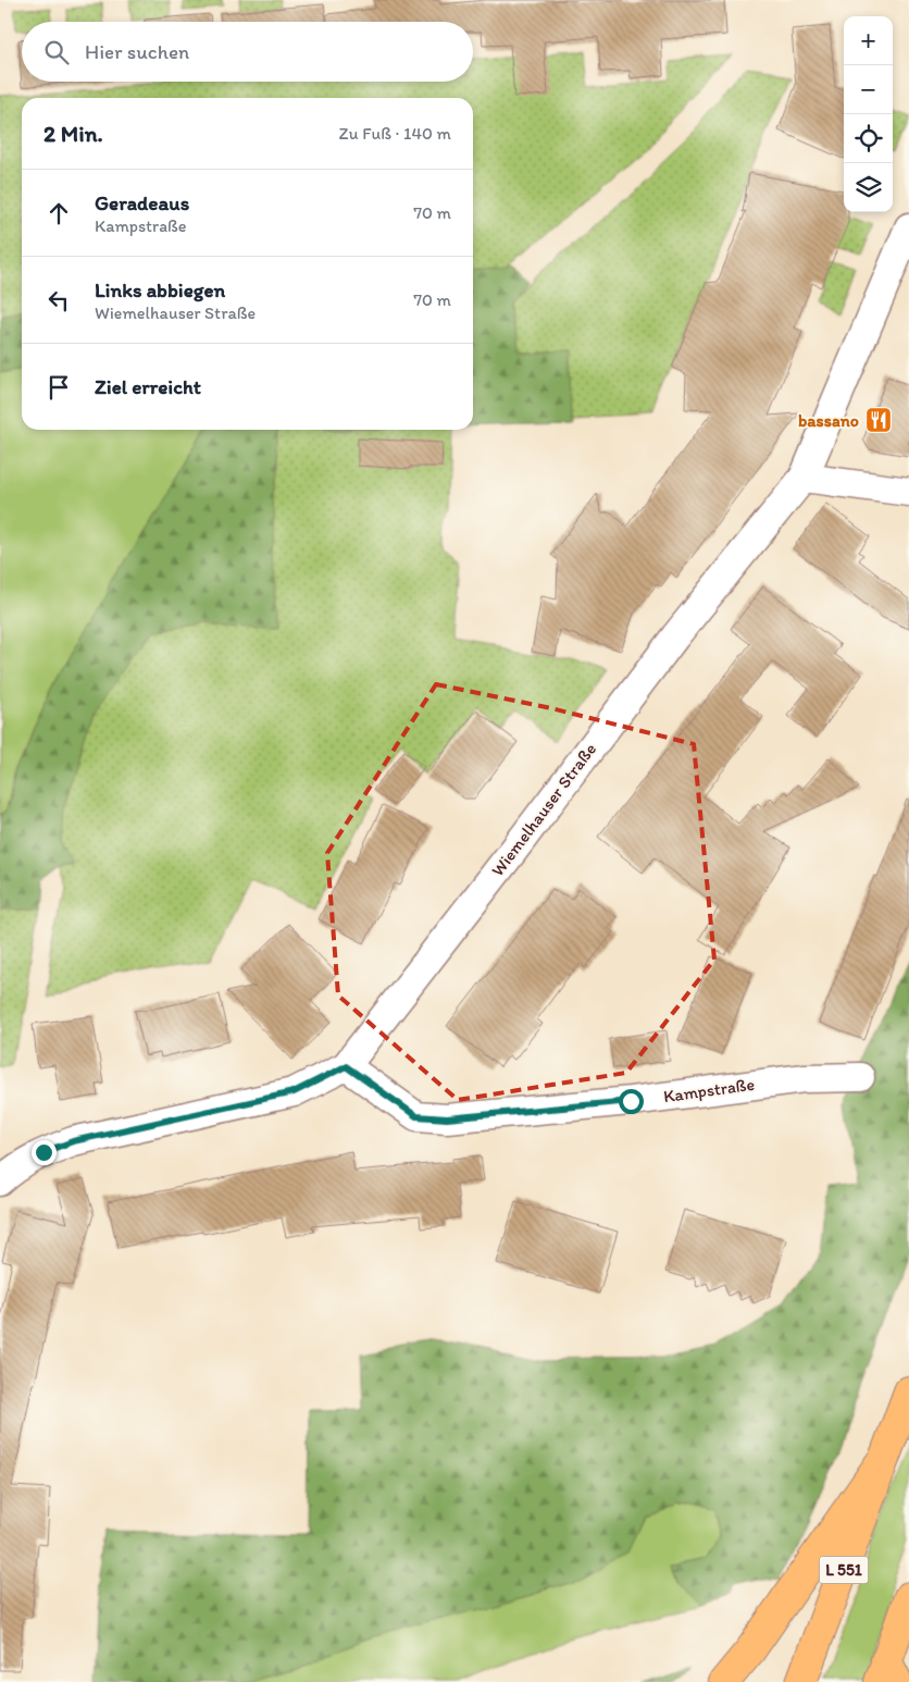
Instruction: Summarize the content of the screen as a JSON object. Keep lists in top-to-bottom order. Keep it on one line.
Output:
{"streets":{"main road":["L 551"],"street":["Wiemelhauser Straße","Kampstraße"]},"crossings":[["Wiemelhauser Straße","Kampstraße"]],"places":{"restaurant":["bassano"]},"page":{"map_buttons":["+","−"],"search":"Hier suchen","heading":["2 Min.","Zu Fuß · 140 m"],"list":[["Geradeaus","Kampstraße","70 m"],["Links abbiegen","Wiemelhauser Straße","70 m"],"Ziel erreicht"]}}
